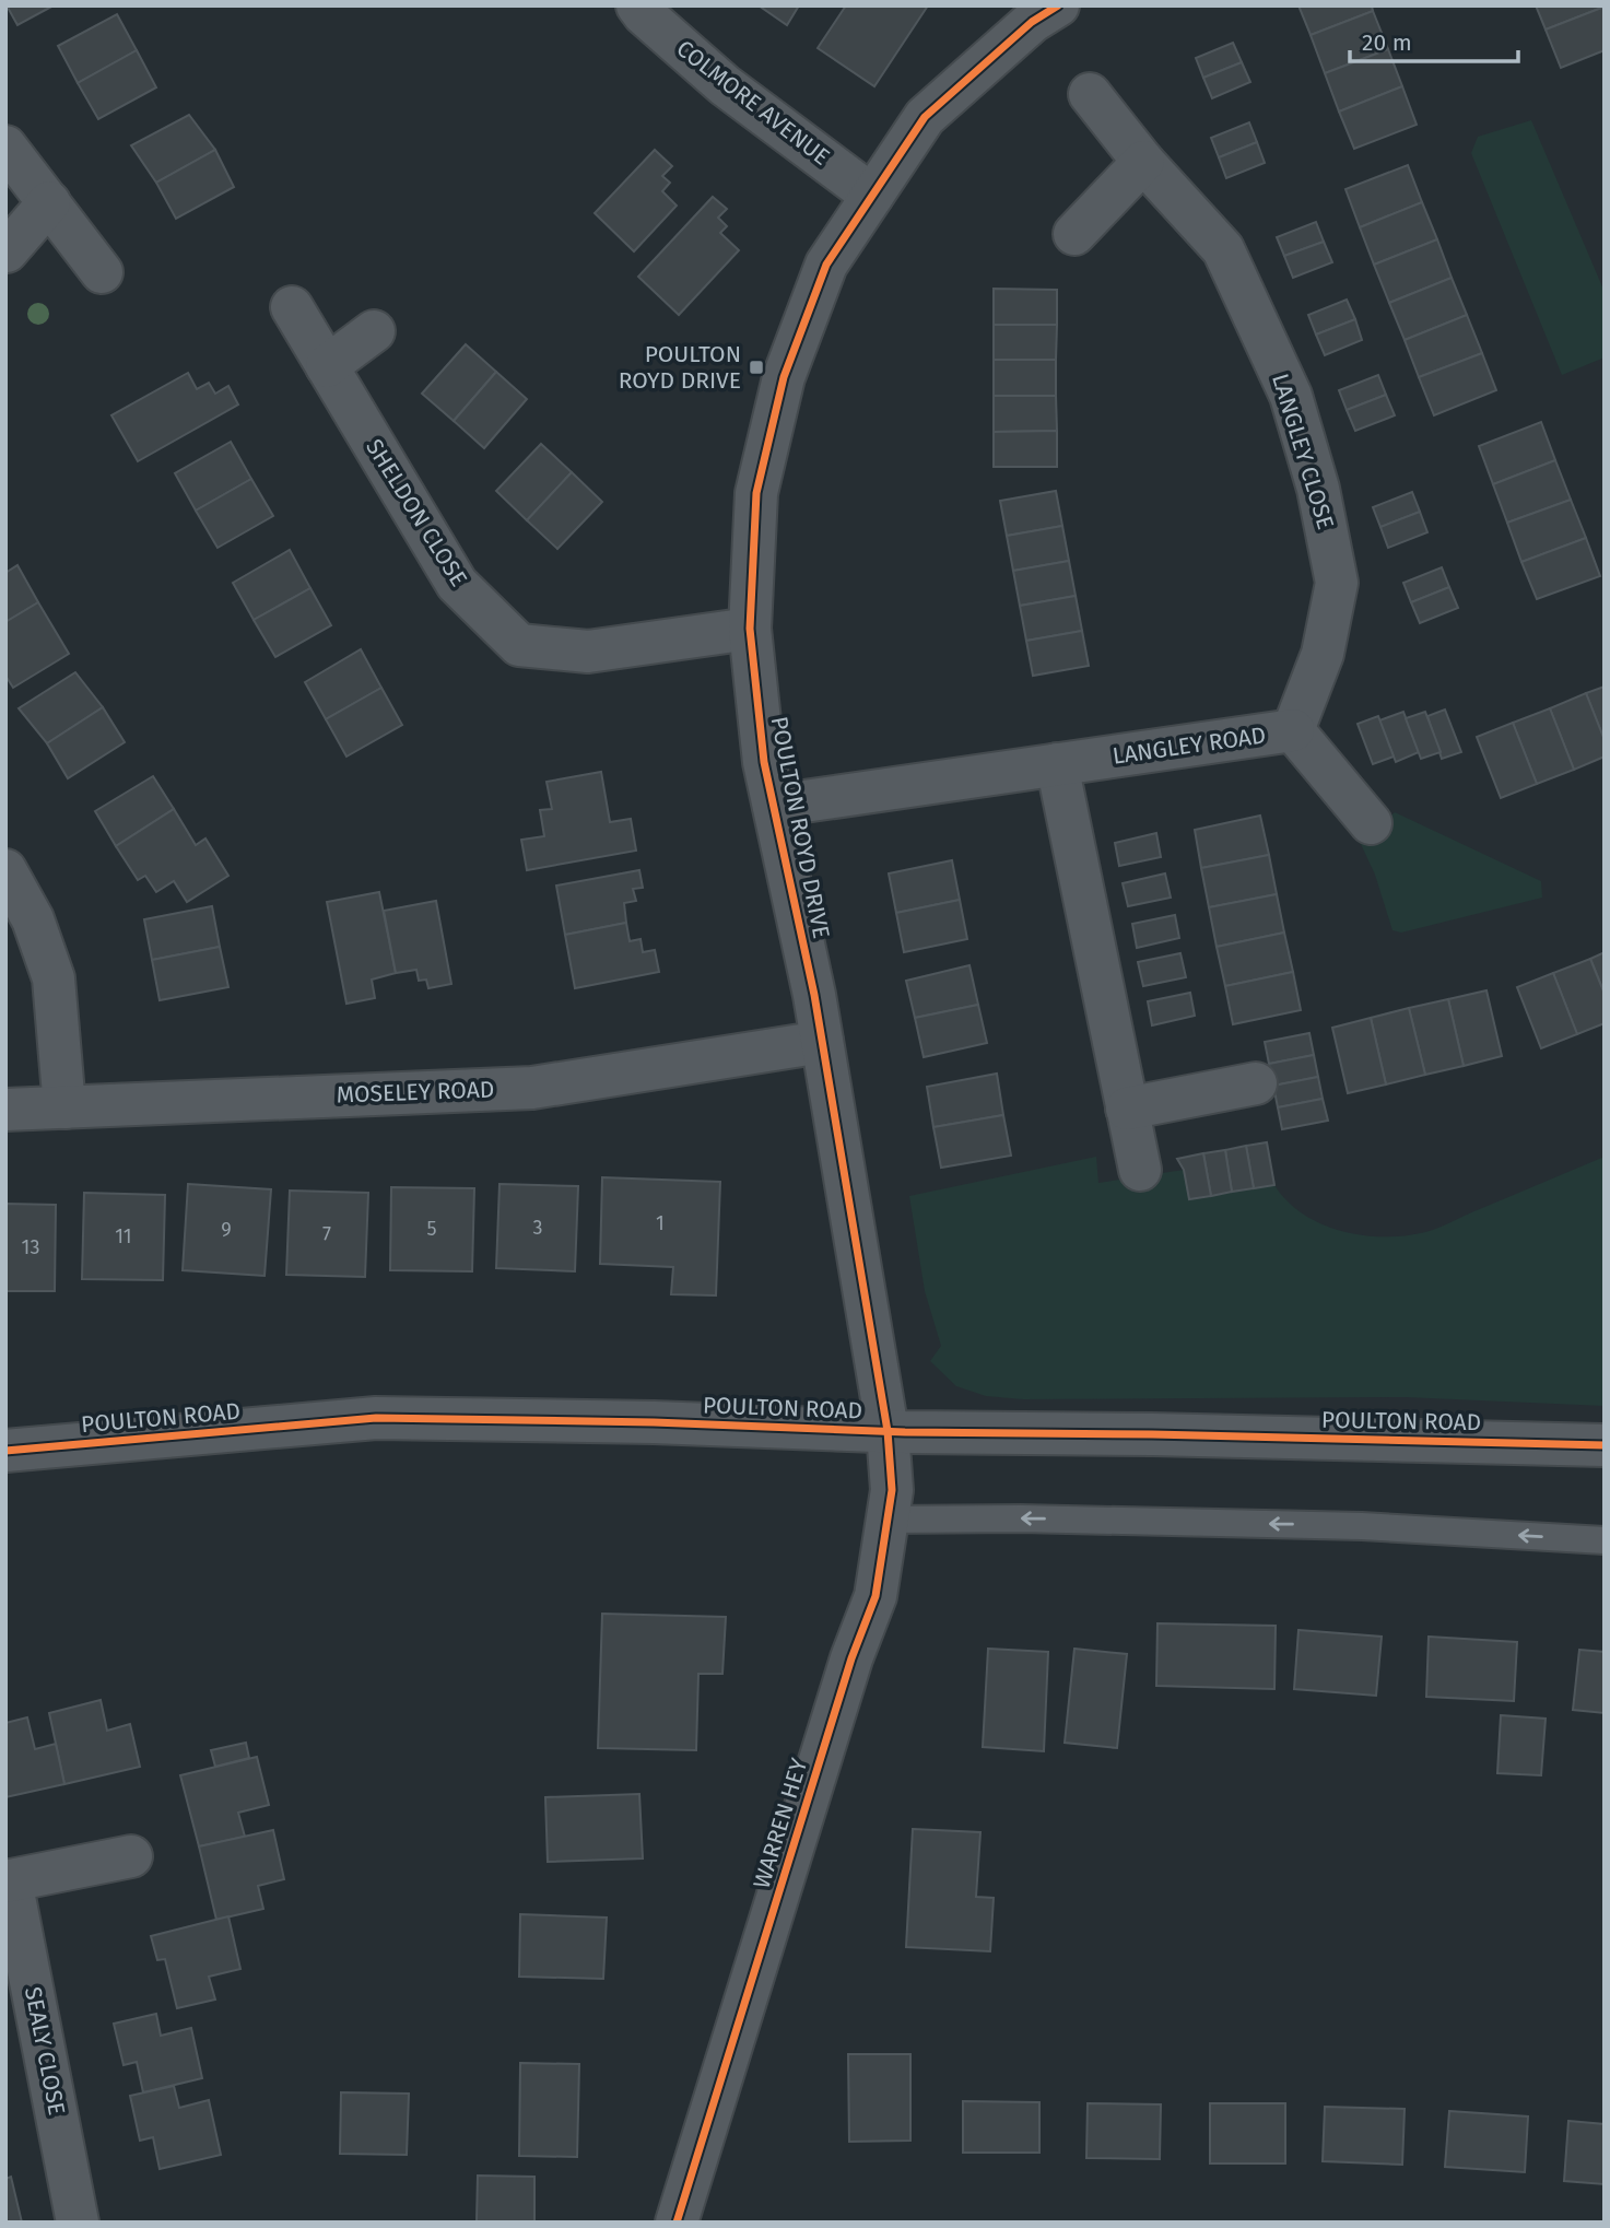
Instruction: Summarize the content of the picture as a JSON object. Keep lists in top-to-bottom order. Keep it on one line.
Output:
{"streets":{"street":["COLMORE AVENUE","LANGLEY CLOSE","SHELDON CLOSE","LANGLEY ROAD","POULTON ROYD DRIVE","MOSELEY ROAD","POULTON ROAD","WARREN HEY","SEALY CLOSE"]},"crossings":[["COLMORE AVENUE","POULTON ROYD DRIVE"],["LANGLEY CLOSE","LANGLEY ROAD"],["SHELDON CLOSE","POULTON ROYD DRIVE"],["LANGLEY ROAD","POULTON ROYD DRIVE"],["POULTON ROYD DRIVE","MOSELEY ROAD"],["POULTON ROYD DRIVE","POULTON ROAD"],["POULTON ROYD DRIVE","WARREN HEY"],["POULTON ROAD","WARREN HEY"]],"places":{"transit":["POULTON ROYD DRIVE"]},"house_numbers":["1","3","5","9","7","11","13"],"scale_bar":"20 m"}
